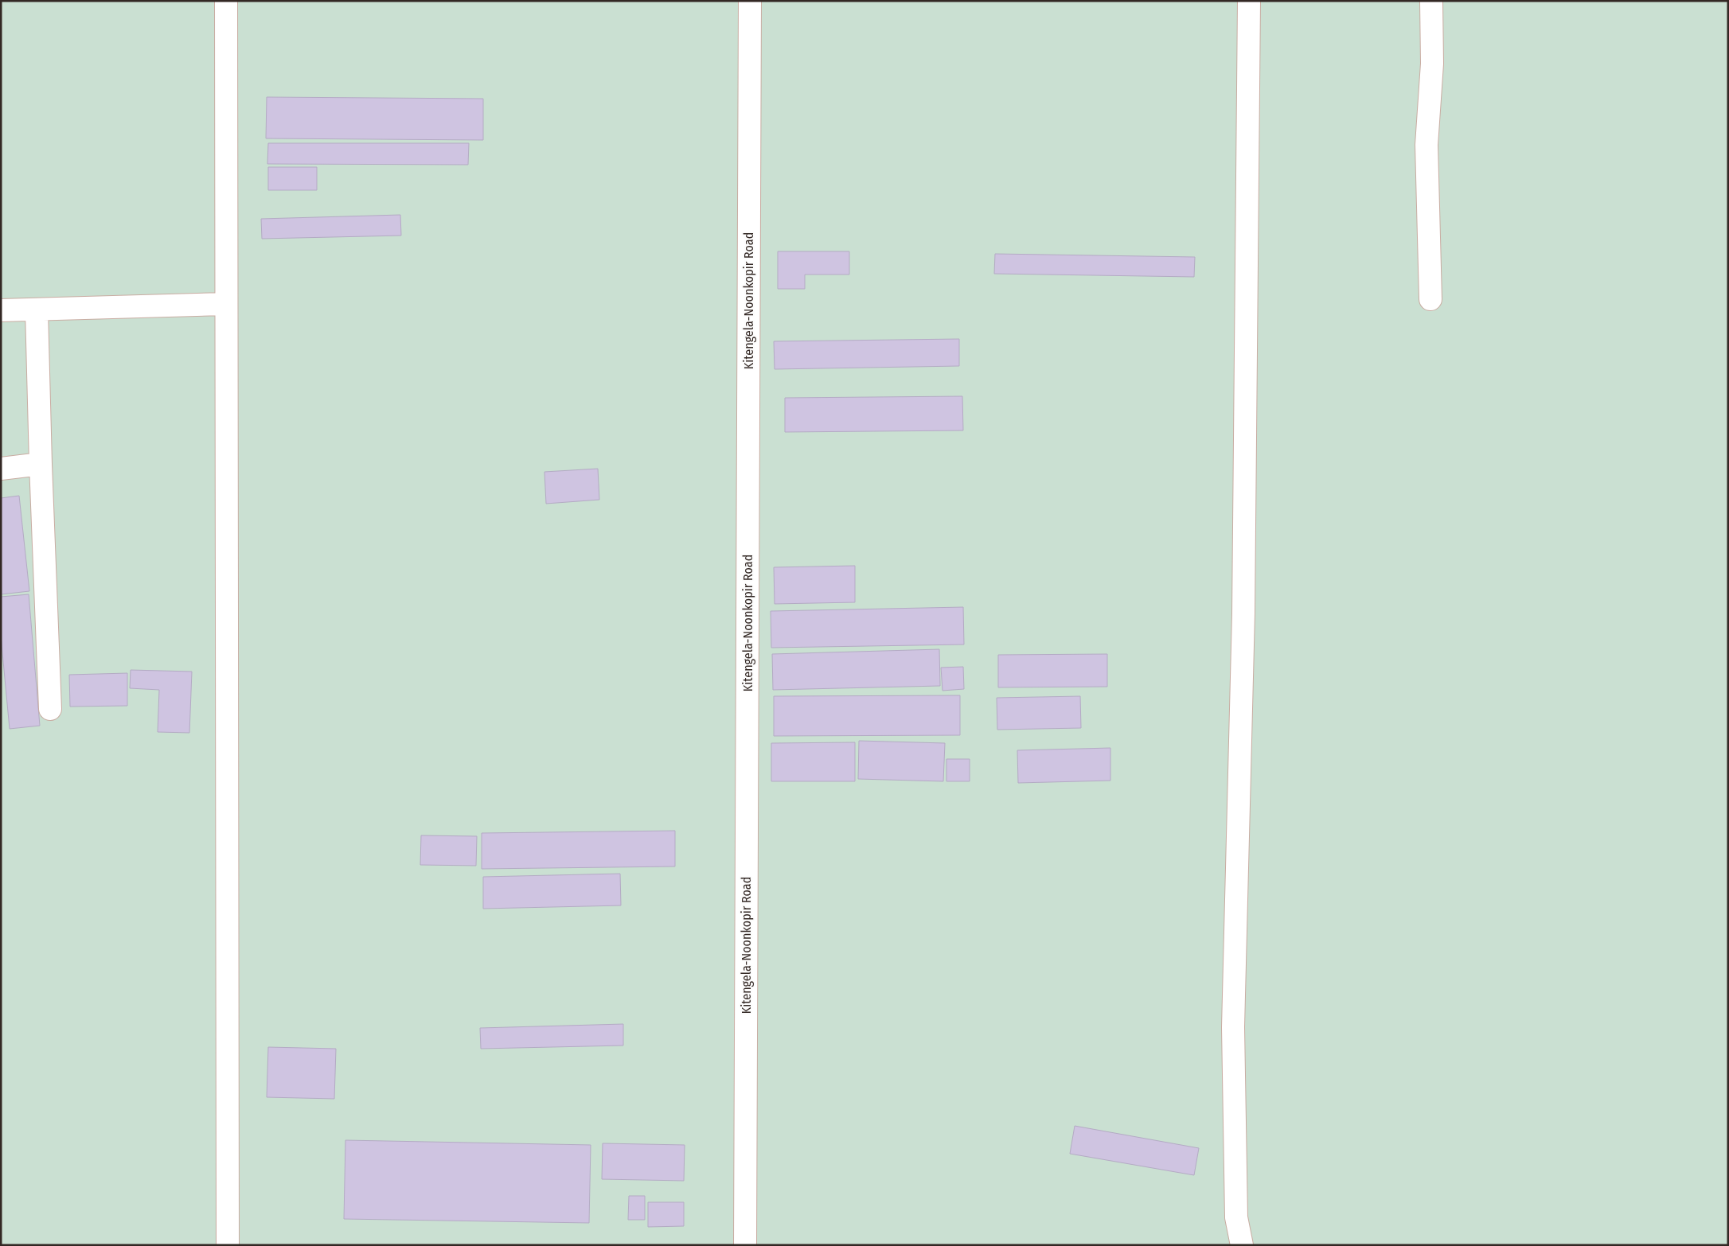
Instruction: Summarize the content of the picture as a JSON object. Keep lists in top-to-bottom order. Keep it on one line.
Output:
{"streets":{"street":["Kitengela-Noonkopir Road"]}}
